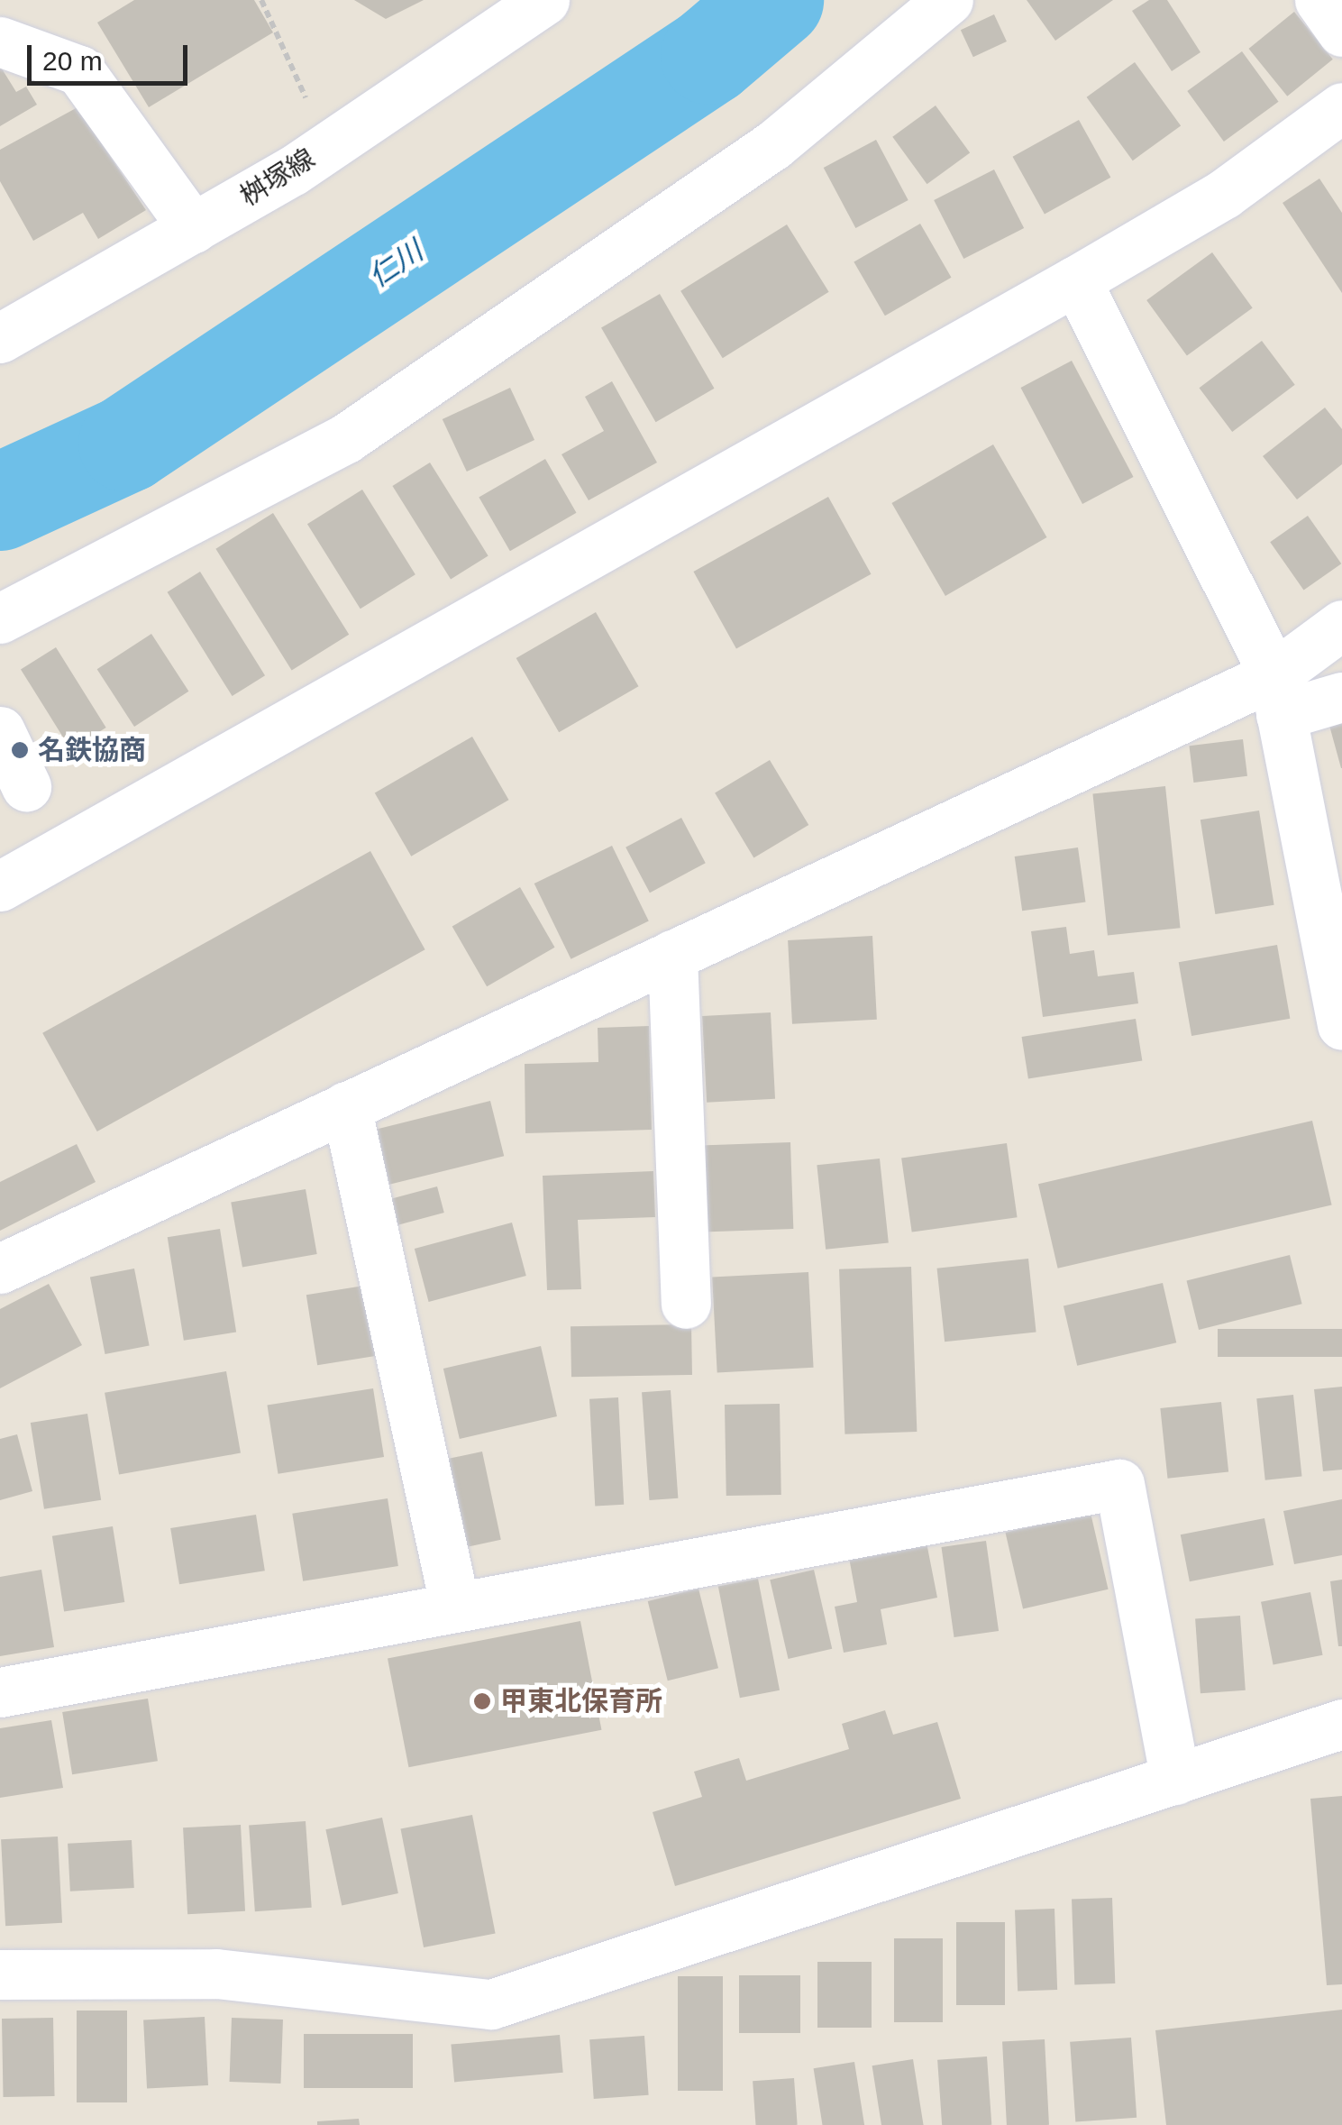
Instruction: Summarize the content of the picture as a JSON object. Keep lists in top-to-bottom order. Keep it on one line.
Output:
{"streets":{"street":["桝塚線"]},"water":["仁川"],"places":["名鉄協商","甲東北保育所"],"scale_bar":"20 m"}
